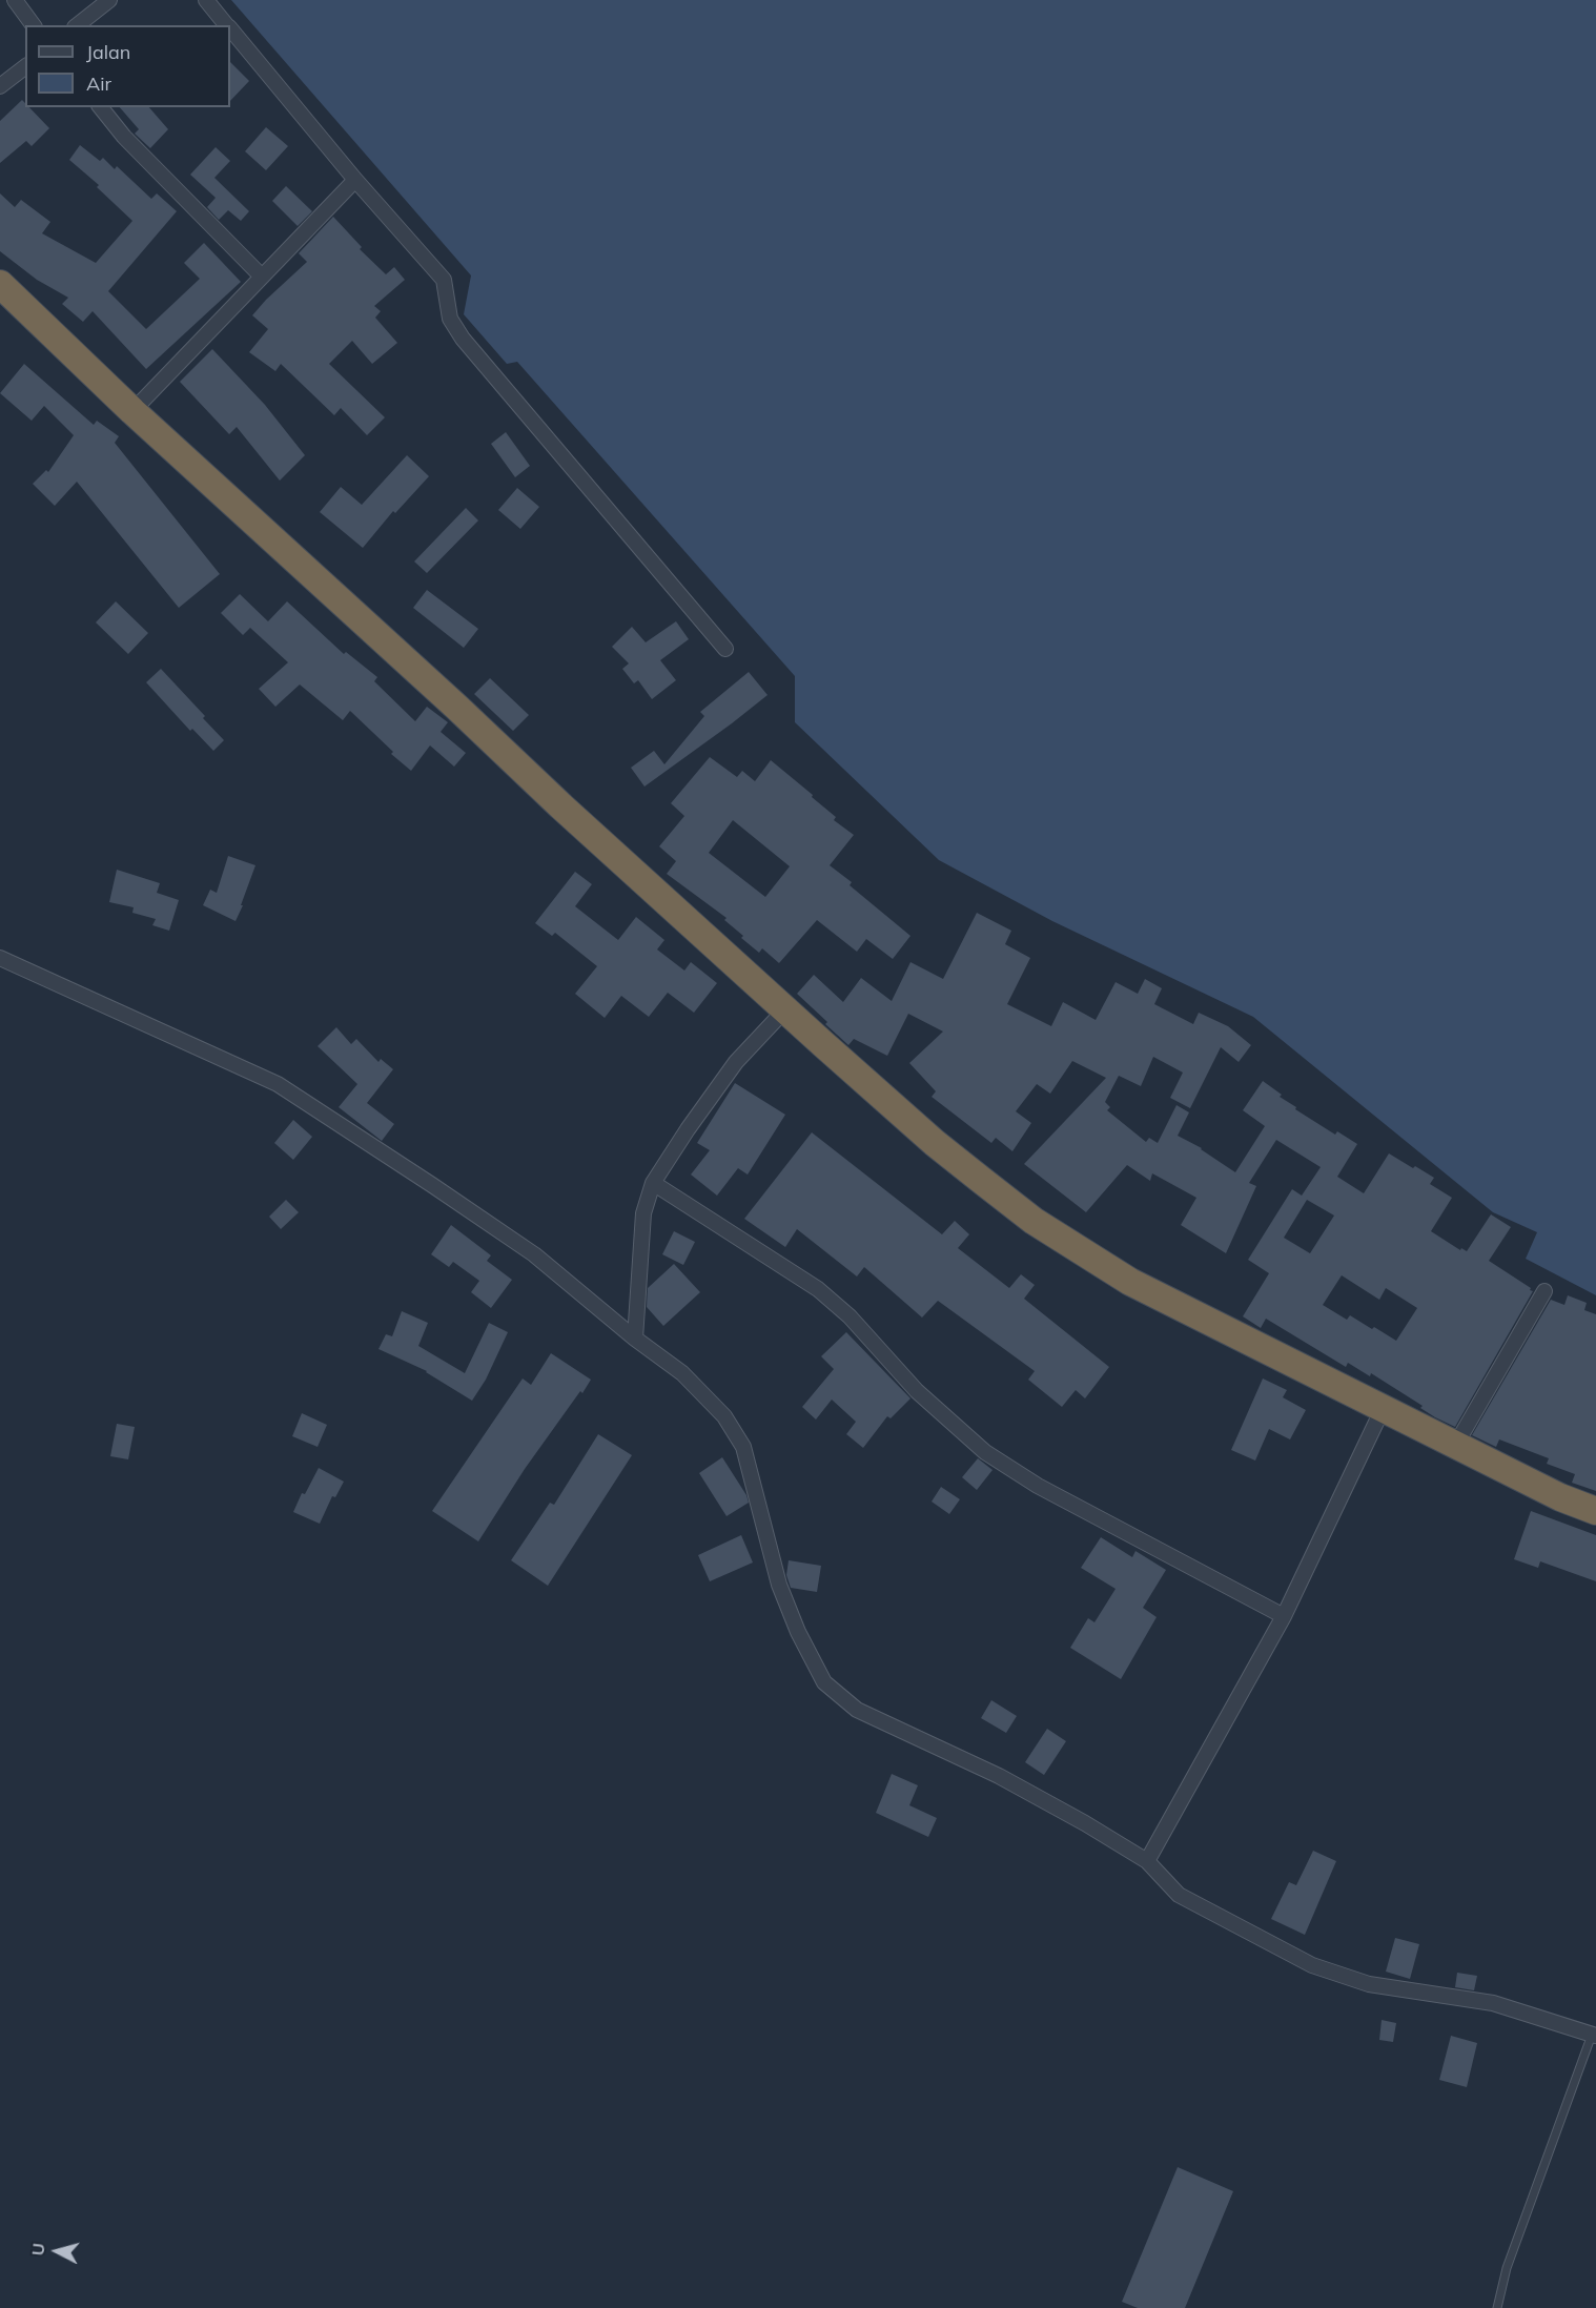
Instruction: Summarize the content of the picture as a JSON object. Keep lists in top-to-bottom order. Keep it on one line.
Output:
{"legend":["Jalan","Air"],"north":"left"}
